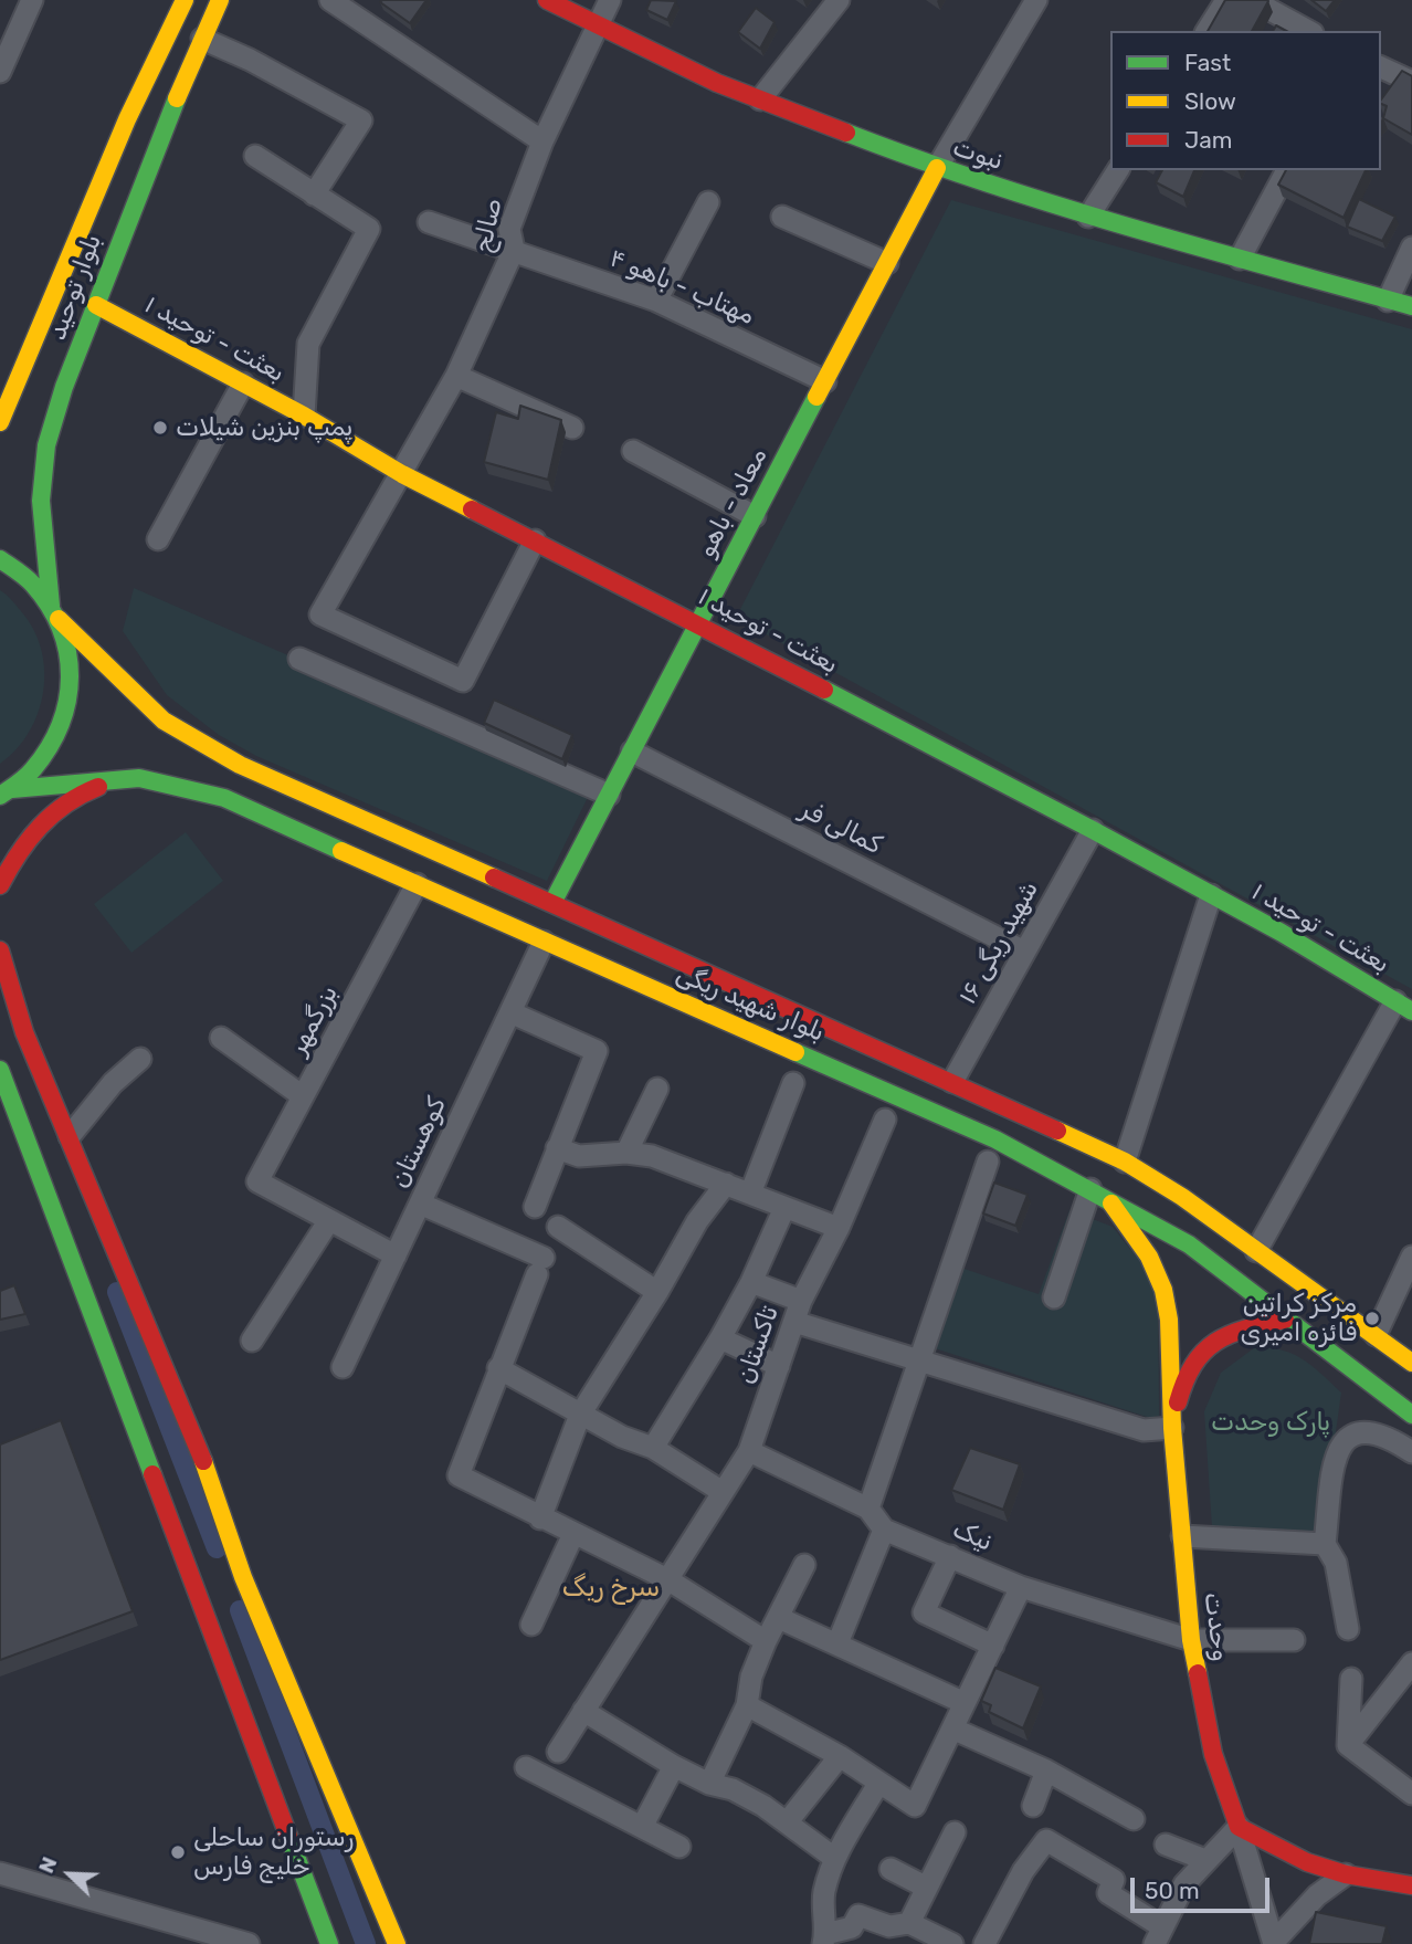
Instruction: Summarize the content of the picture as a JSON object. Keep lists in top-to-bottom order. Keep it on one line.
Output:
{"streets":{"main road":["نبوت","بلوار توحید","بعثت - توحید ۱","معاد - باهو","بلوار شهید ریگی","وحدت"],"street":["صالح","مهتاب - باهو ۴","کمالی فر","شهید ریگی ۱۶","بزرگمهر","کوهستان","تاکستان","نیک"]},"crossings":[["نبوت","صالح"],["نبوت","معاد - باهو"],["صالح","مهتاب - باهو ۴"],["صالح","بعثت - توحید ۱"],["بلوار توحید","بعثت - توحید ۱"],["بلوار توحید","بلوار شهید ریگی"],["مهتاب - باهو ۴","معاد - باهو"],["بعثت - توحید ۱","معاد - باهو"],["بعثت - توحید ۱","شهید ریگی ۱۶"],["معاد - باهو","کمالی فر"],["معاد - باهو","بلوار شهید ریگی"],["کمالی فر","شهید ریگی ۱۶"],["شهید ریگی ۱۶","بلوار شهید ریگی"],["بلوار شهید ریگی","بزرگمهر"],["بلوار شهید ریگی","کوهستان"],["نیک","وحدت"]],"districts":["سرخ ریگ"],"parks":["پارک وحدت"],"places":["پمپ بنزین شیلات","مرکز کراتین فائزه امیری","رستوران ساحلی خلیج فارس"],"legend":["Fast","Slow","Jam"],"scale_bar":"50 m","north":"top left"}
